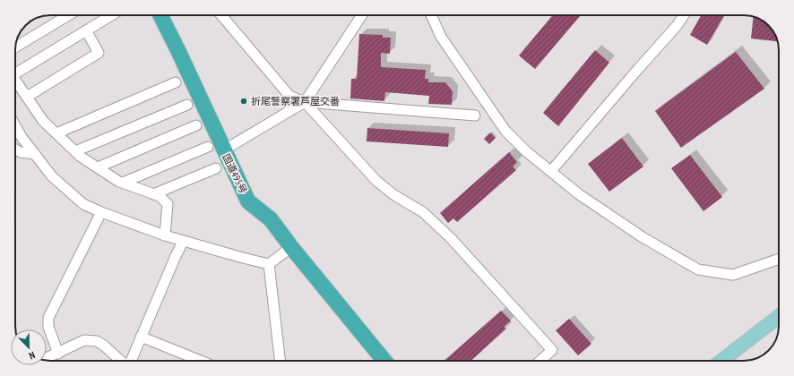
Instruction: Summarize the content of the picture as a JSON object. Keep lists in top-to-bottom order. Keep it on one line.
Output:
{"streets":{"highway":["国道495号"]},"places":["折尾警察署芦屋交番"],"north":"bottom right"}
